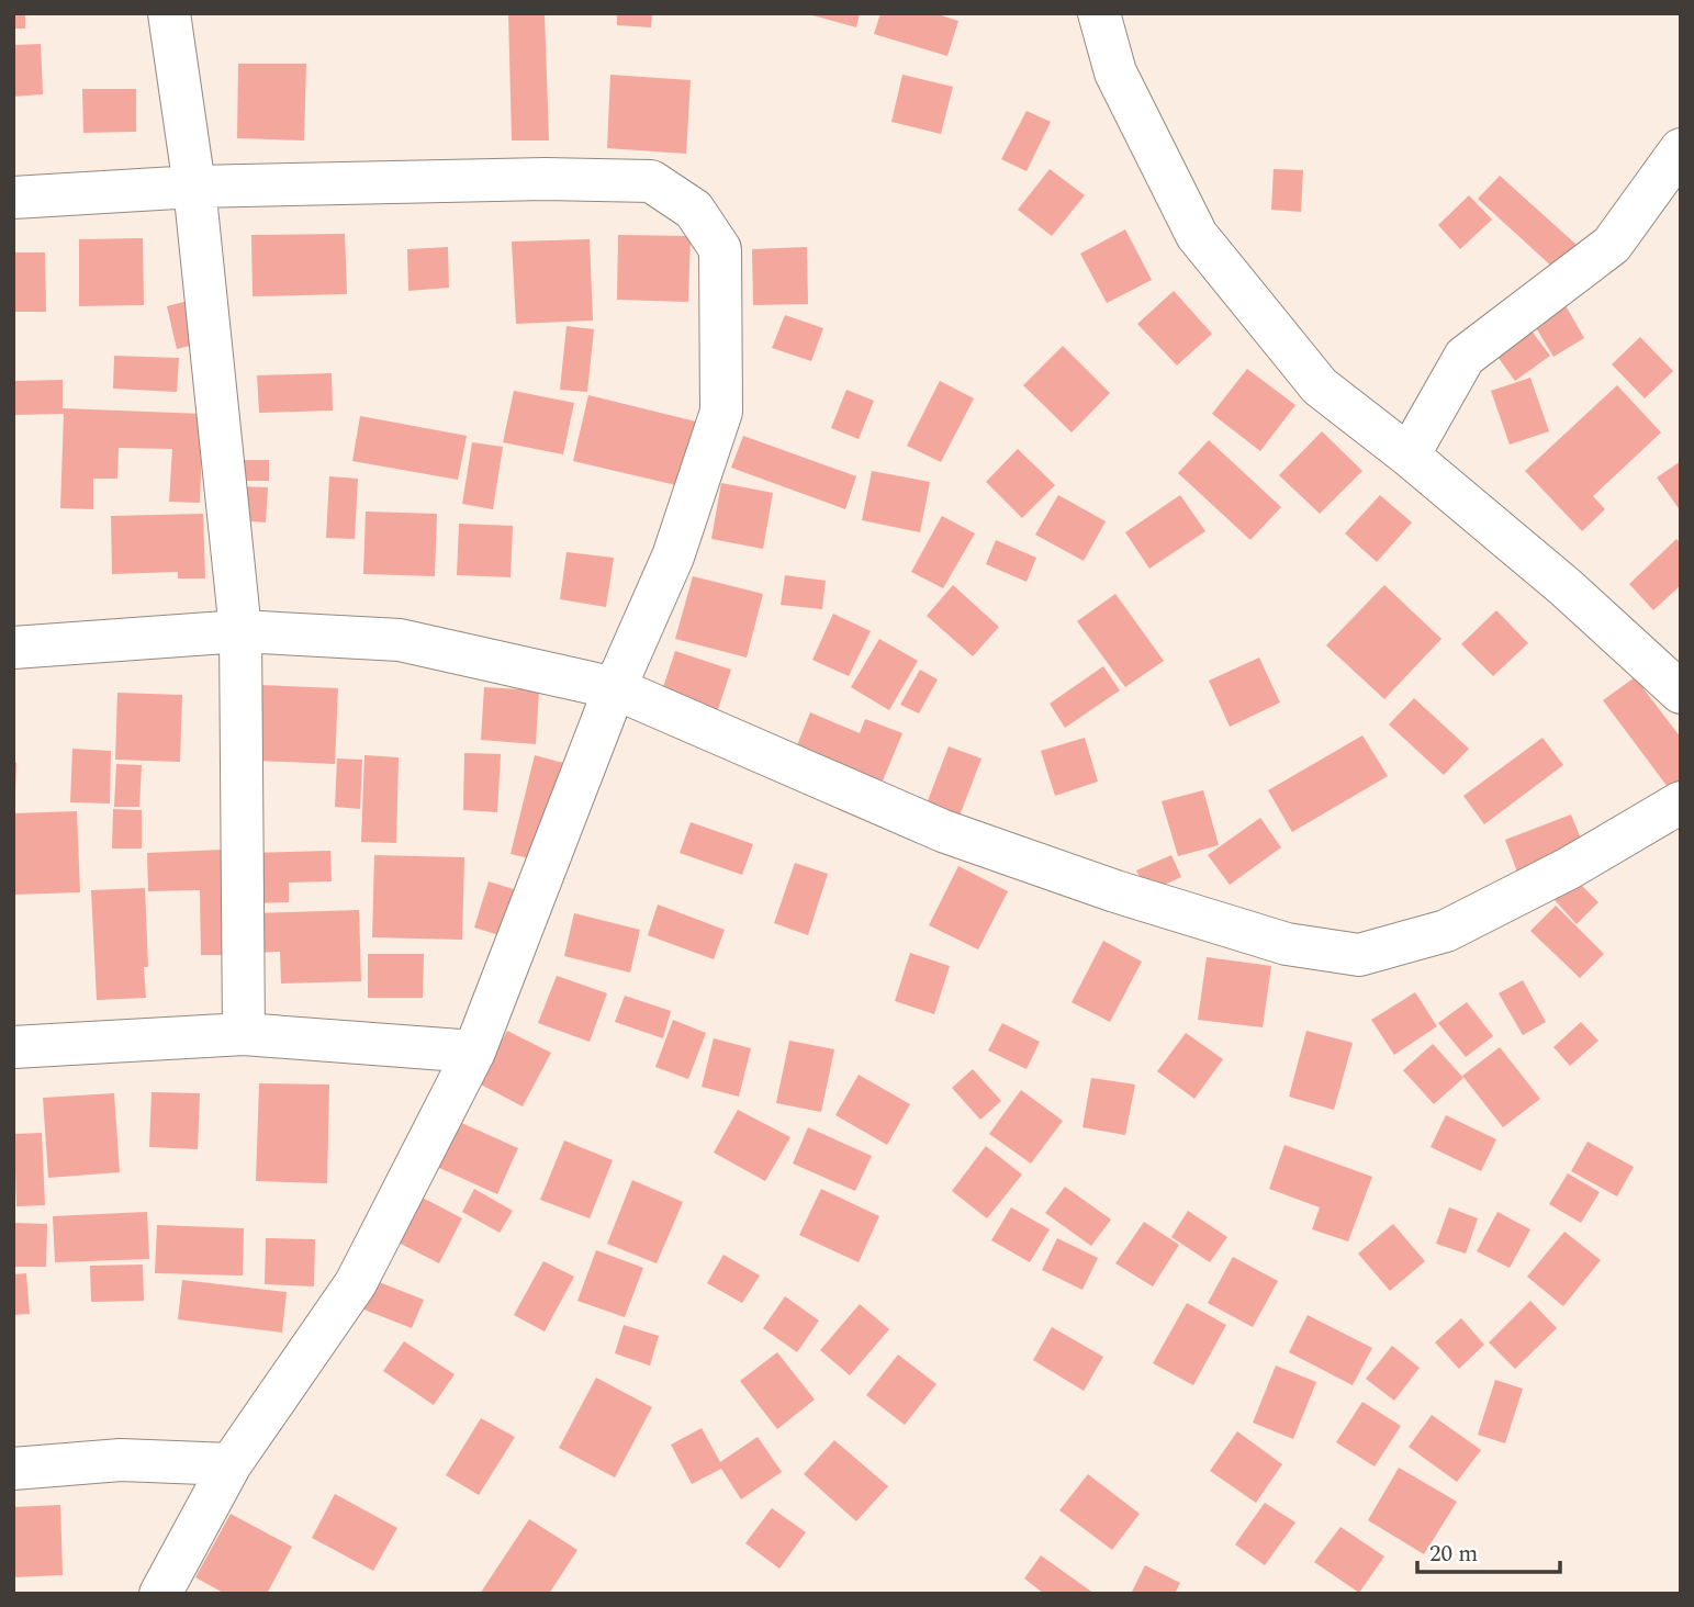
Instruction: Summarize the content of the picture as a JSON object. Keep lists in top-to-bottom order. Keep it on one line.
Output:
{"scale_bar":"20 m"}
